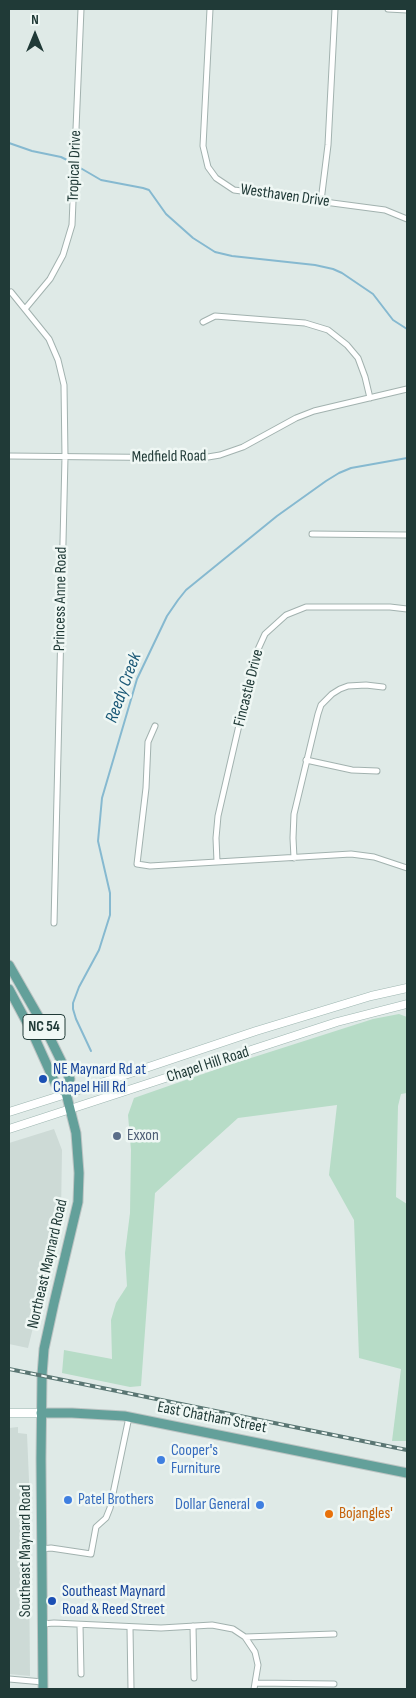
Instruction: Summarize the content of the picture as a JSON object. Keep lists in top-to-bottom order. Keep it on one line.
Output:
{"streets":{"main road":["NC 54","Chapel Hill Road","Northeast Maynard Road","East Chatham Street","Southeast Maynard Road"],"street":["Tropical Drive","Westhaven Drive","Medfield Road","Princess Anne Road","Fincastle Drive"]},"crossings":[["Tropical Drive","Princess Anne Road"],["Medfield Road","Princess Anne Road"],["Chapel Hill Road","Northeast Maynard Road"],["Northeast Maynard Road","East Chatham Street"],["Northeast Maynard Road","Southeast Maynard Road"],["East Chatham Street","Southeast Maynard Road"]],"water":["Reedy Creek"],"places":["NE Maynard Rd at Chapel Hill Rd","Exxon","Cooper's Furniture","Patel Brothers","Dollar General","Bojangles'","Southeast Maynard Road & Reed Street"],"north":"top"}
